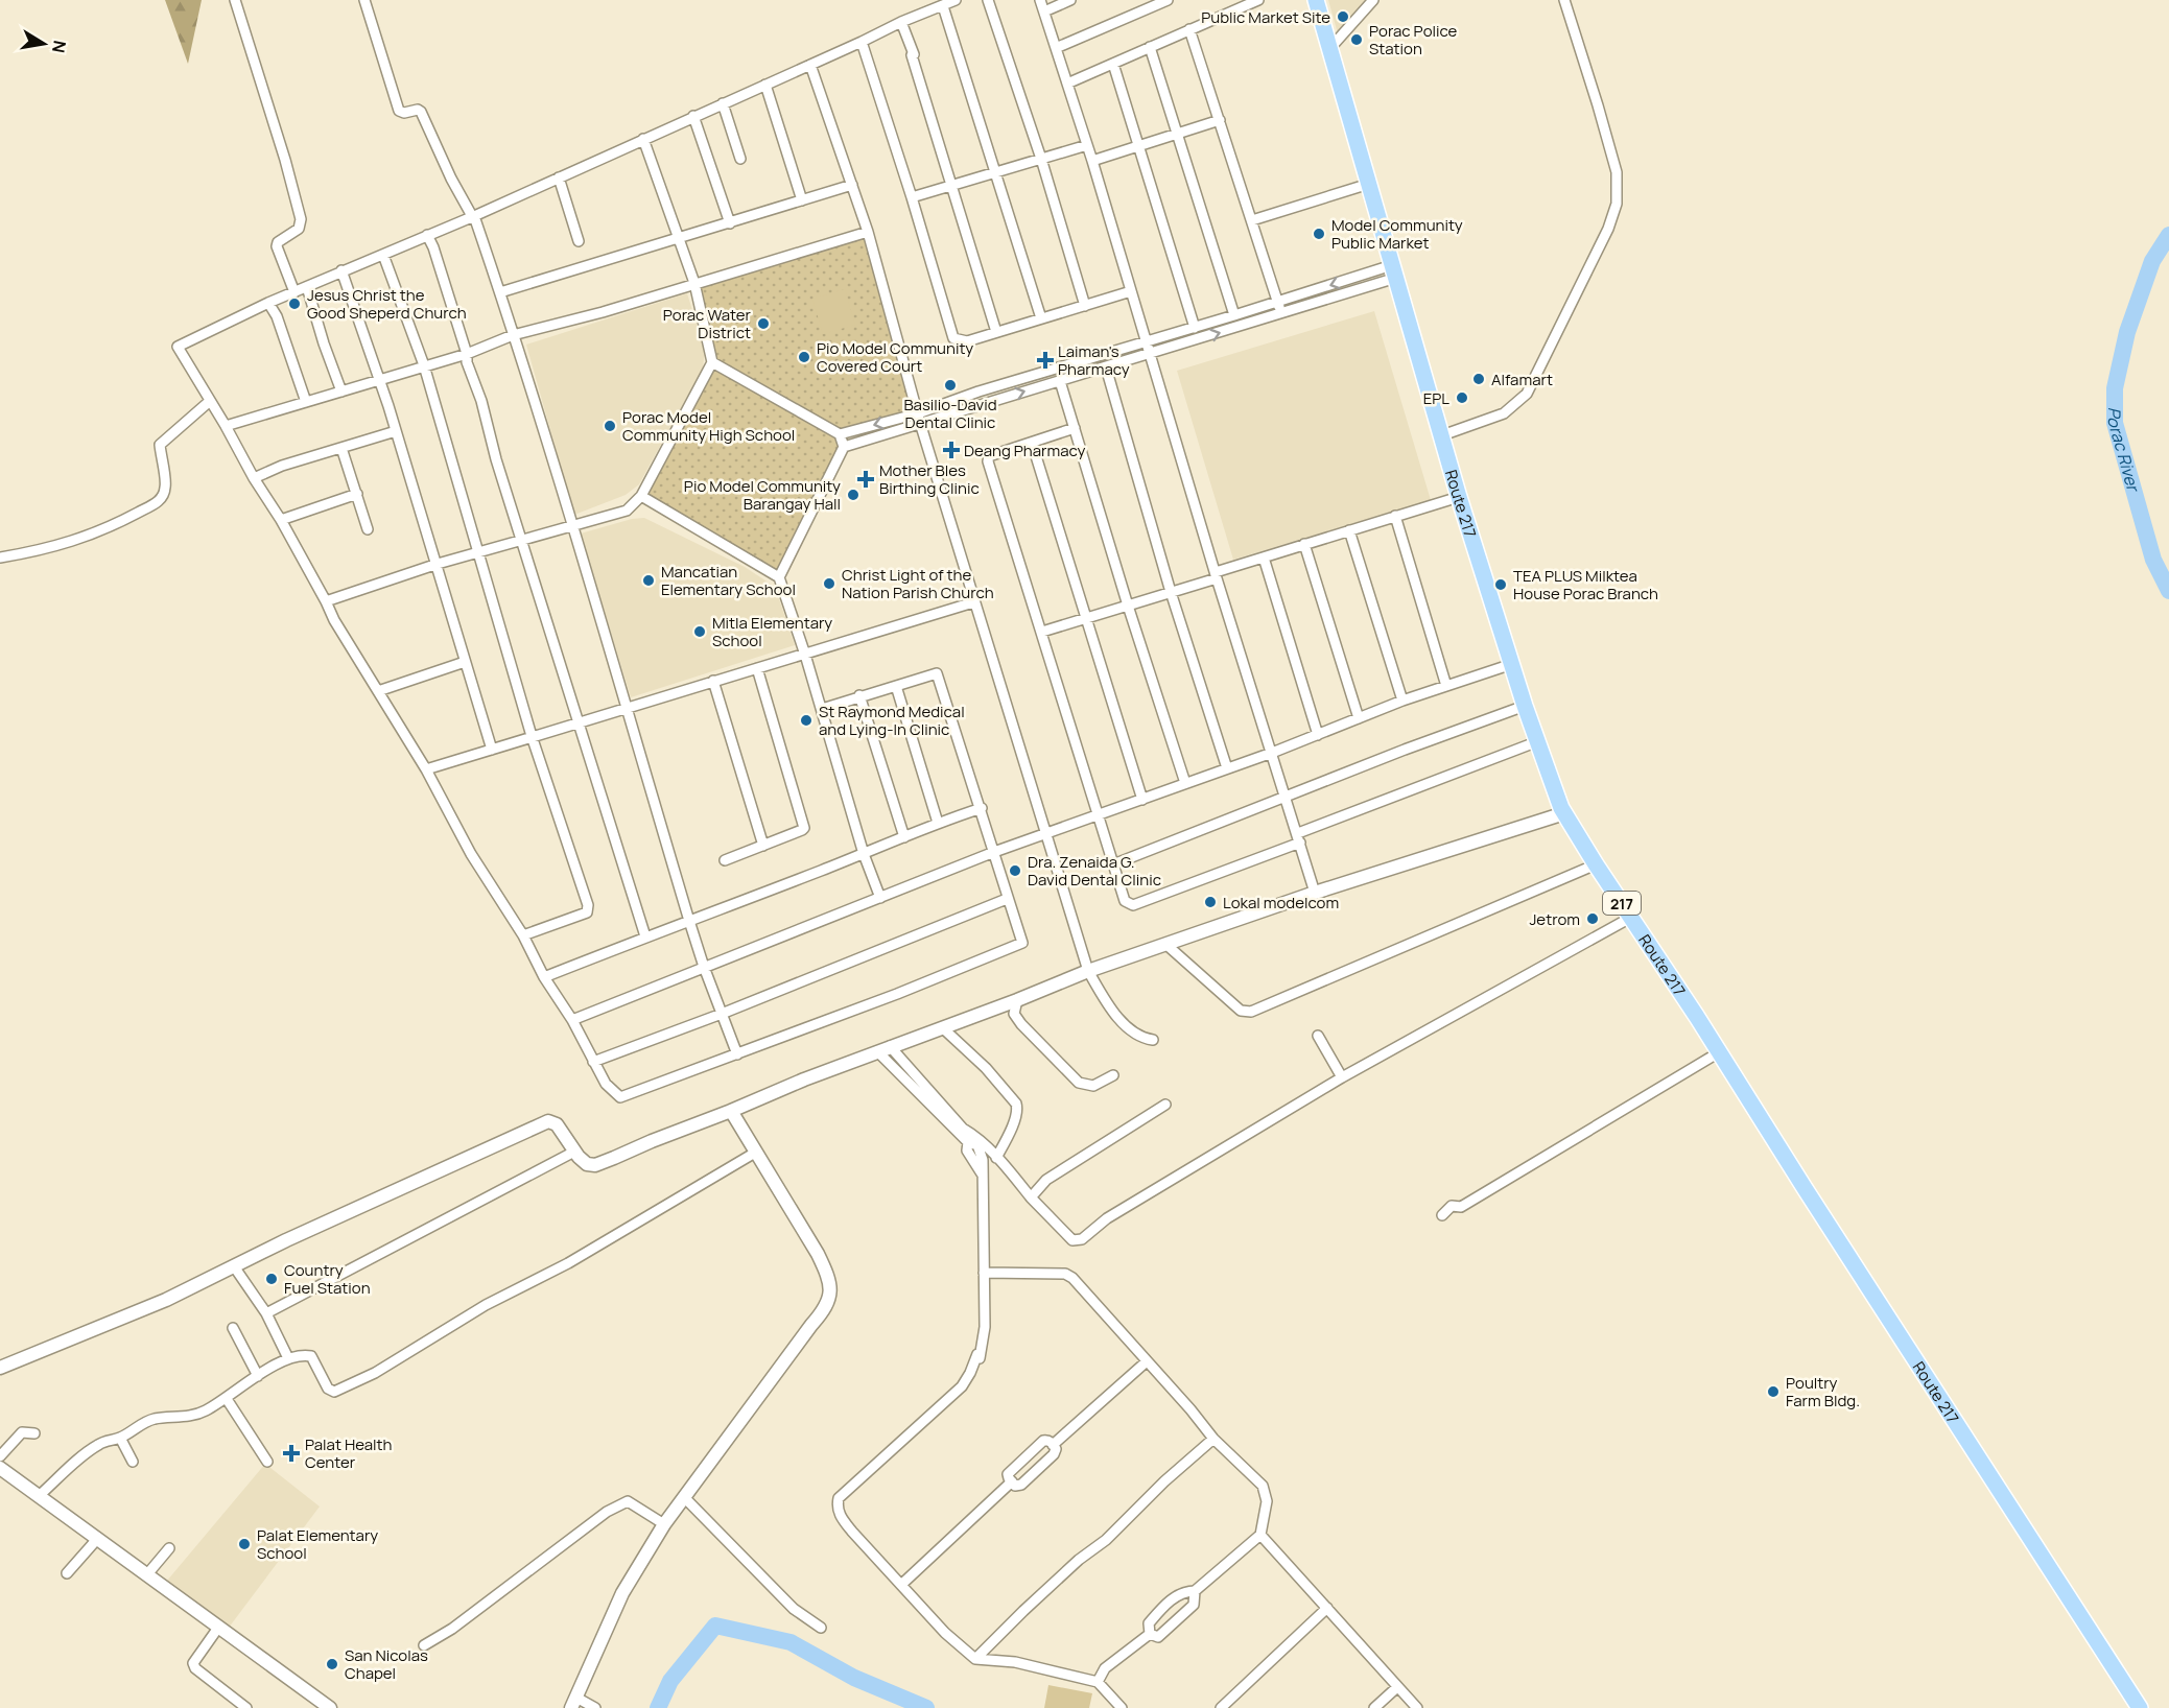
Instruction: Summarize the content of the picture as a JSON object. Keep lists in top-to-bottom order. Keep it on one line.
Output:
{"streets":{"main road":["Route 217","217"]},"water":["Porac River"],"places":{"other":["Public Market Site","Porac Police Station","Model Community Public Market","Jesus Christ the Good Sheperd Church","Porac Water District","Pio Model Community Covered Court","Alfamart","Basilio-David Dental Clinic","EPL","Porac Model Community High School","Pio Model Community Barangay Hall","Mancatian Elementary School","Christ Light of the Nation Parish Church","TEA PLUS Milktea House Porac Branch","Mitla Elementary School","St Raymond Medical and Lying-In Clinic","Dra. Zenaida G. David Dental Clinic","Lokal modelcom","Jetrom","Country Fuel Station","Poultry Farm Bldg.","Palat Elementary School","San Nicolas Chapel"],"health":["Laiman's Pharmacy","Deang Pharmacy","Mother Bles Birthing Clinic","Palat Health Center"]},"north":"right"}
